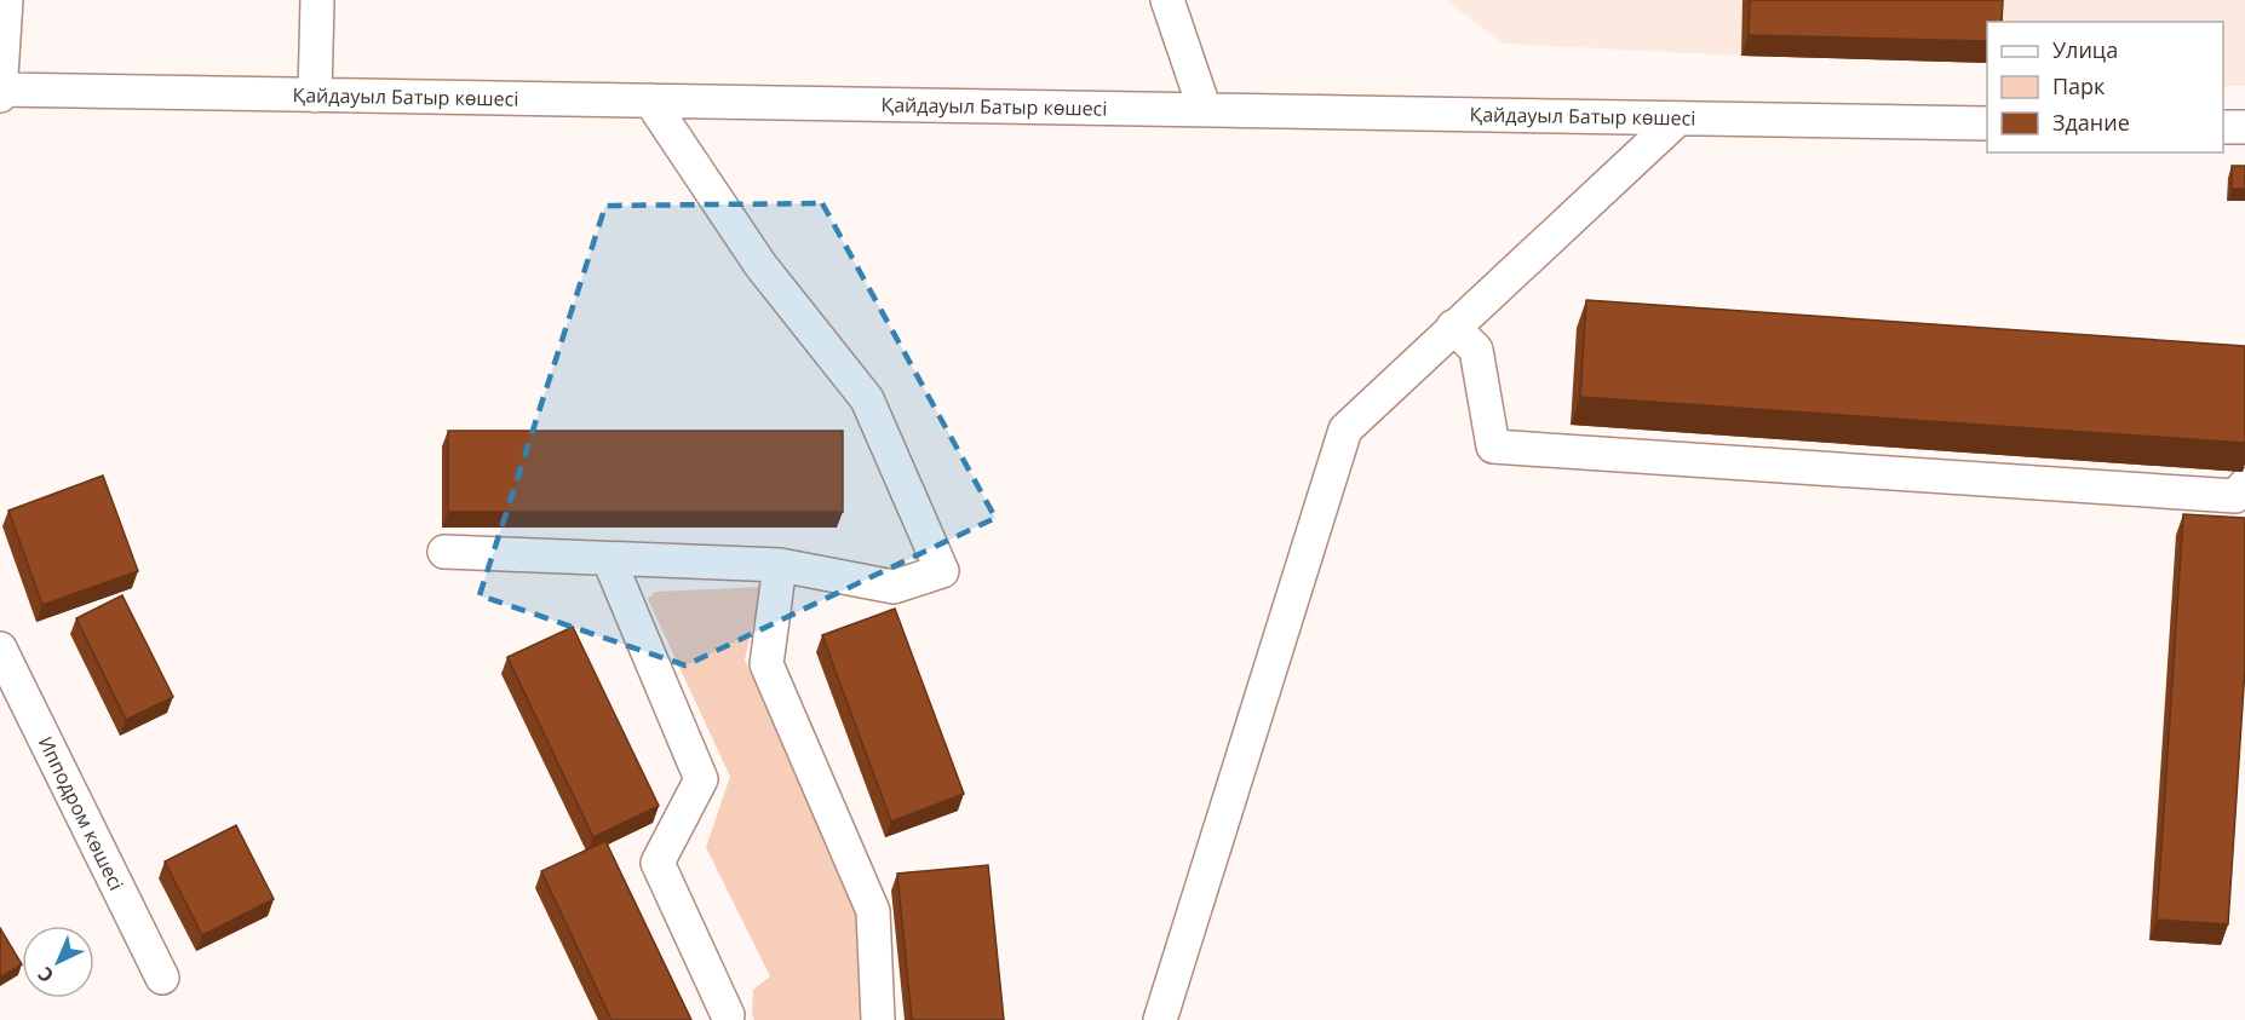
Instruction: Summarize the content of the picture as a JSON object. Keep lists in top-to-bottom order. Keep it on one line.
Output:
{"streets":{"street":["Қайдауыл Батыр көшесі","Ипподром көшесі"]},"legend":["Улица","Парк","Здание"],"north":"bottom left"}
